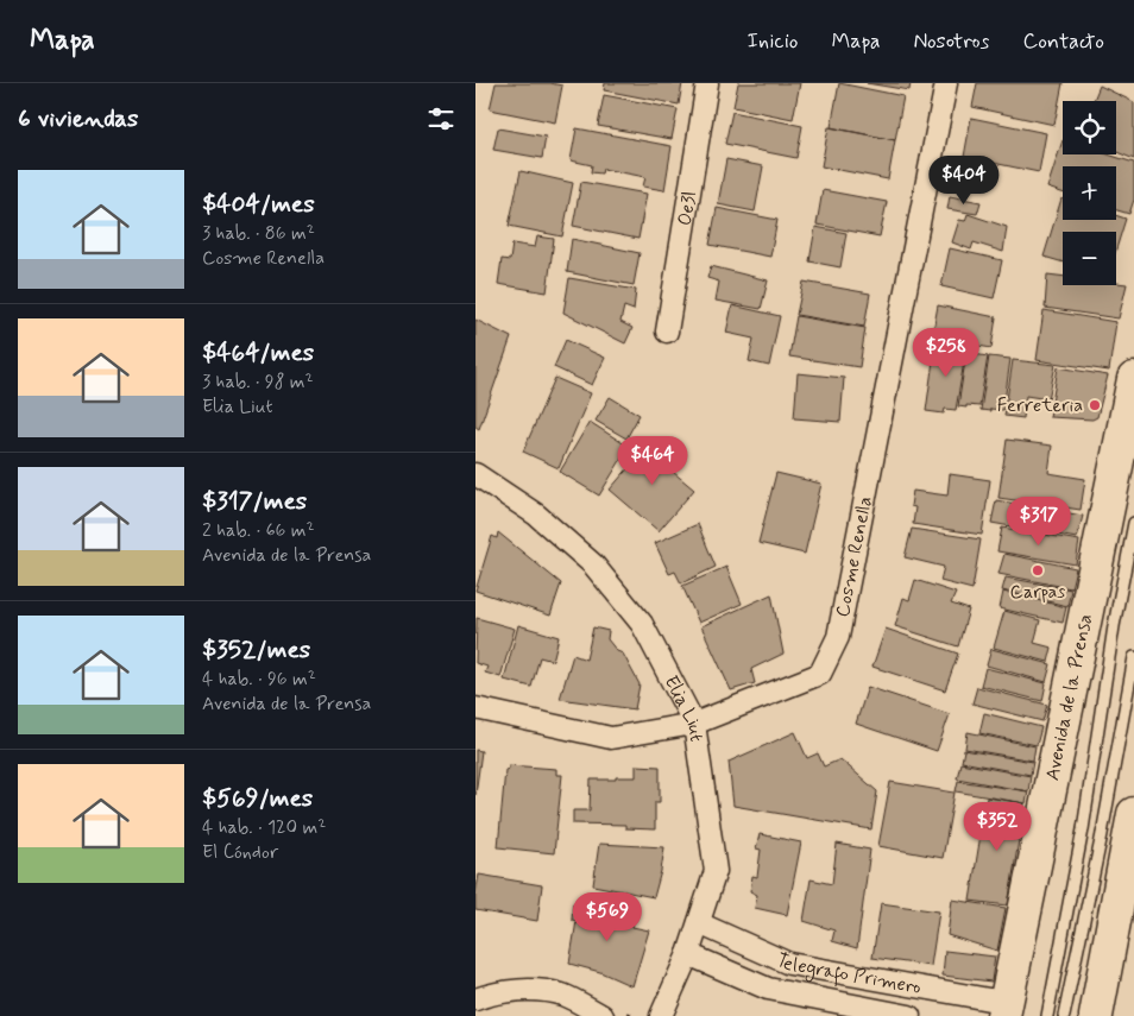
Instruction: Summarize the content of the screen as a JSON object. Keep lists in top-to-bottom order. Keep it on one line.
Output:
{"streets":{"main road":["Avenida de la Prensa"],"street":["Oe3l","Cosme Renella","Elia Liut","Telegrafo Primero"]},"crossings":[["Cosme Renella","Elia Liut"],["Avenida de la Prensa","Telegrafo Primero"],["Elia Liut","Telegrafo Primero"]],"places":["Ferreteria","Carpas"],"page":{"header":"Mapa","nav":["Inicio","Mapa","Nosotros","Contacto"],"heading":"6 viviendas","map_buttons":["+","−"],"list":[{"name":"$404/mes","note":"3 hab. · 86 m² · Cosme Renella"},{"name":"$464/mes","note":"3 hab. · 98 m² · Elia Liut"},{"name":"$317/mes","note":"2 hab. · 66 m² · Avenida de la Prensa"},{"name":"$352/mes","note":"4 hab. · 96 m² · Avenida de la Prensa"},{"name":"$569/mes","note":"4 hab. · 120 m² · El Cóndor"}],"price":["$404","$258","$464","$317","$352","$569"]}}
